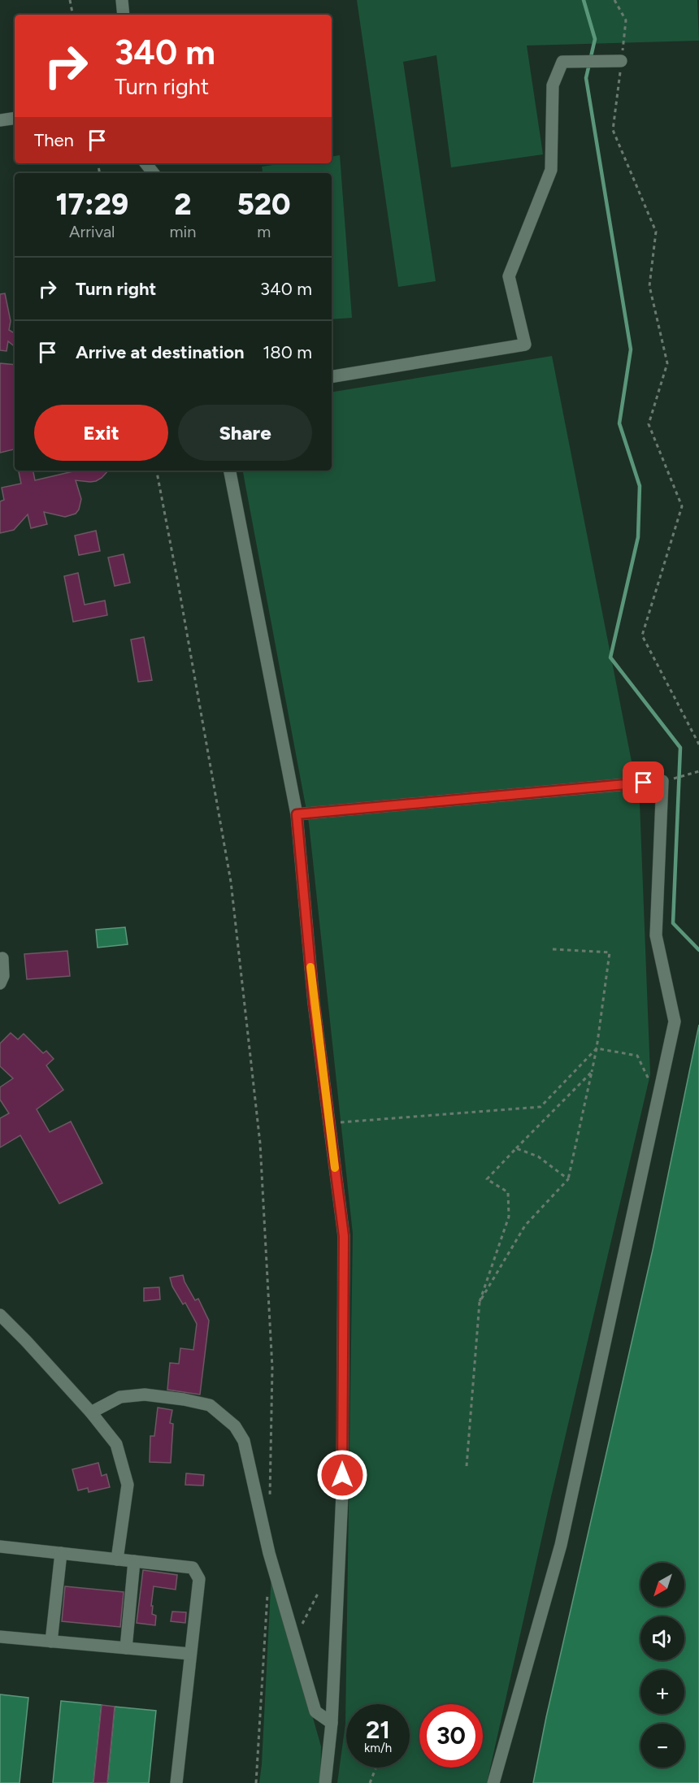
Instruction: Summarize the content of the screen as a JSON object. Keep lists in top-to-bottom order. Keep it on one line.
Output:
{"north":"bottom left","page":{"turn":["340 m","Turn right"],"then":"Then","eta":["17:29","Arrival","2","min","520","m"],"list":[{"name":"Turn right","value":"340 m"},{"name":"Arrive at destination","value":"180 m"}],"buttons":["Exit","Share"],"map_buttons":["+","−"],"speed":"21 km/h","limit":"30"}}
